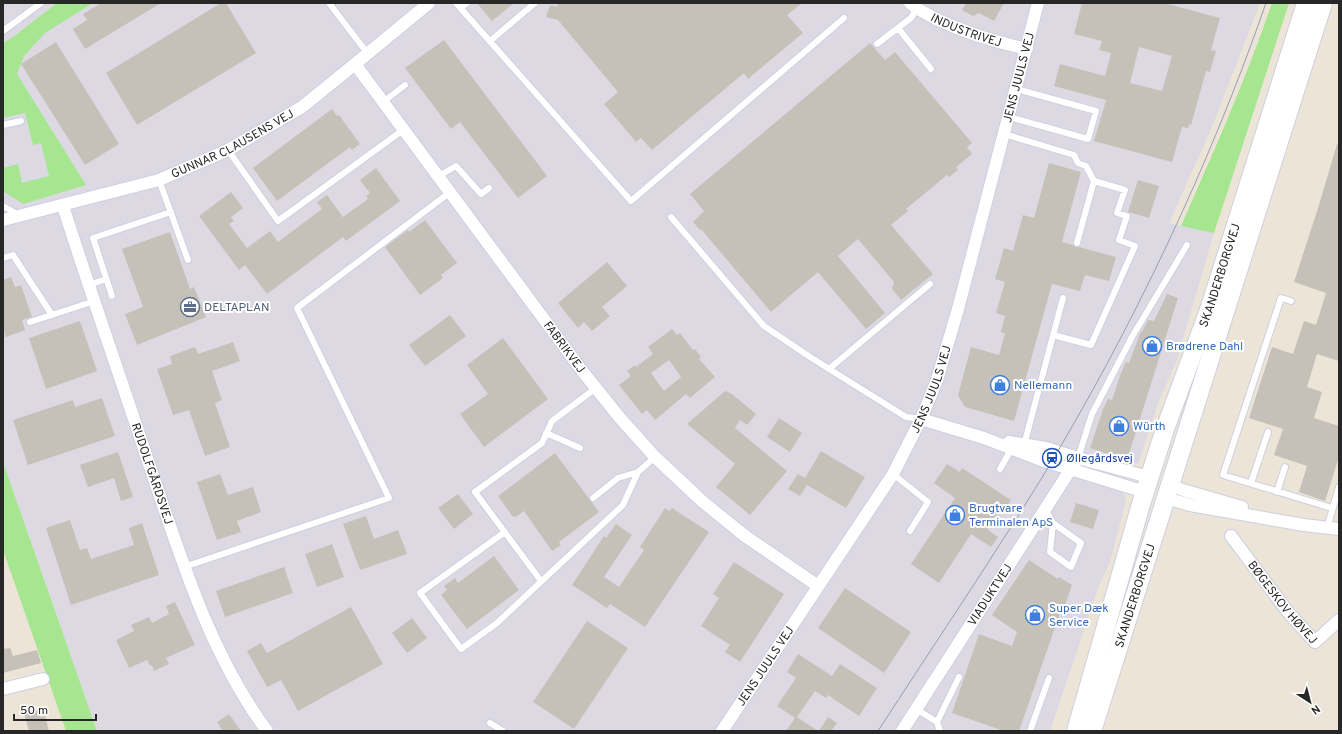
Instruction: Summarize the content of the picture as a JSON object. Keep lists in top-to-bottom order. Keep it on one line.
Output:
{"streets":{"main road":["SKANDERBORGVEJ"],"street":["INDUSTRIVEJ","JENS JUULS VEJ","GUNNAR CLAUSENS VEJ","FABRIKVEJ","RUDOLFGÅRDSVEJ","VIADUKTVEJ","BØGESKOV HØVEJ"]},"crossings":[["INDUSTRIVEJ","JENS JUULS VEJ"],["JENS JUULS VEJ","FABRIKVEJ"],["GUNNAR CLAUSENS VEJ","FABRIKVEJ"],["GUNNAR CLAUSENS VEJ","RUDOLFGÅRDSVEJ"]],"places":{"office":["DELTAPLAN"],"shop":["Brødrene Dahl","Nellemann","Würth","Brugtvare Terminalen ApS","Super Dæk Service"],"station":["Øllegårdsvej"]},"scale_bar":"50 m","north":"bottom right"}
